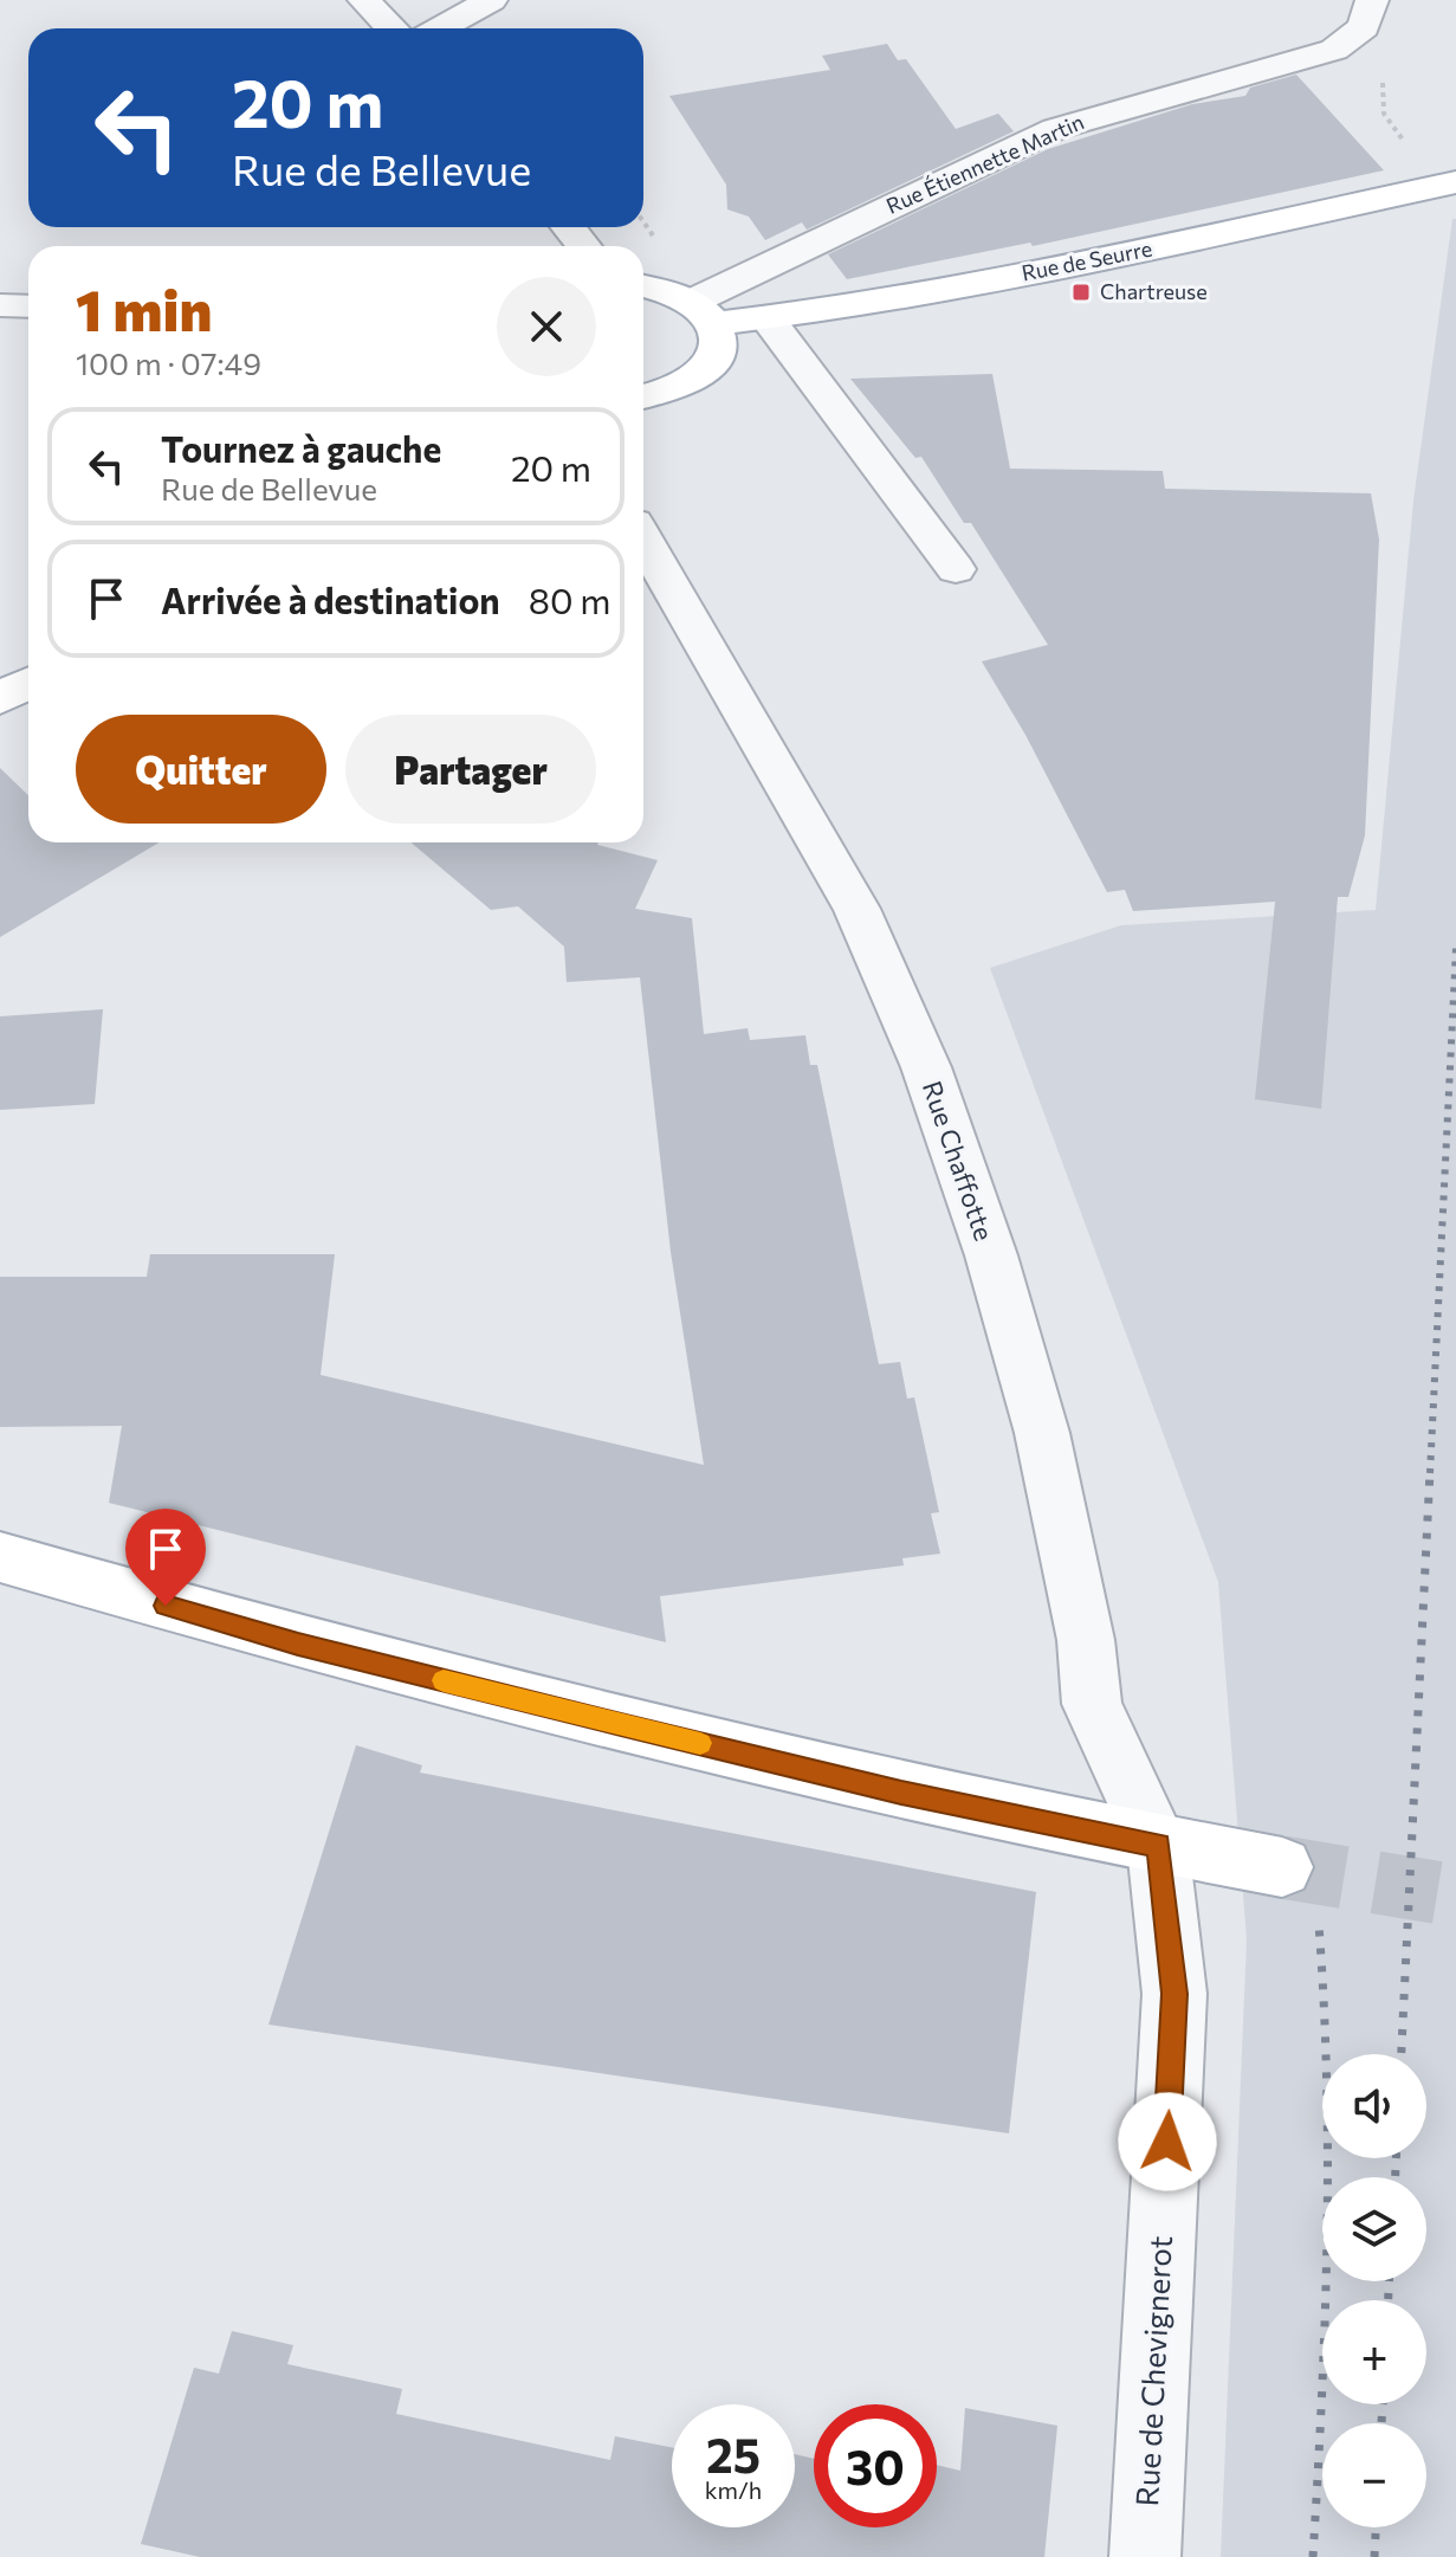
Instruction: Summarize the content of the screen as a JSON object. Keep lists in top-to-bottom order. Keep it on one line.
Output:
{"streets":{"main road":["Rue de Seurre"],"street":["Rue Étiennette Martin","Rue Chaffotte","Rue de Chevignerot"]},"crossings":[["Rue Étiennette Martin","Rue de Seurre"],["Rue Chaffotte","Rue de Chevignerot"]],"places":{"transit":["Chartreuse"]},"page":{"turn":["20 m","Rue de Bellevue"],"heading":["1 min","100 m · 07:49"],"list":[{"name":"Tournez à gauche","note":"Rue de Bellevue","value":"20 m"},{"name":"Arrivée à destination","value":"80 m"}],"buttons":["Quitter","Partager"],"map_buttons":["+","−"],"speed":"25 km/h","limit":"30"}}
